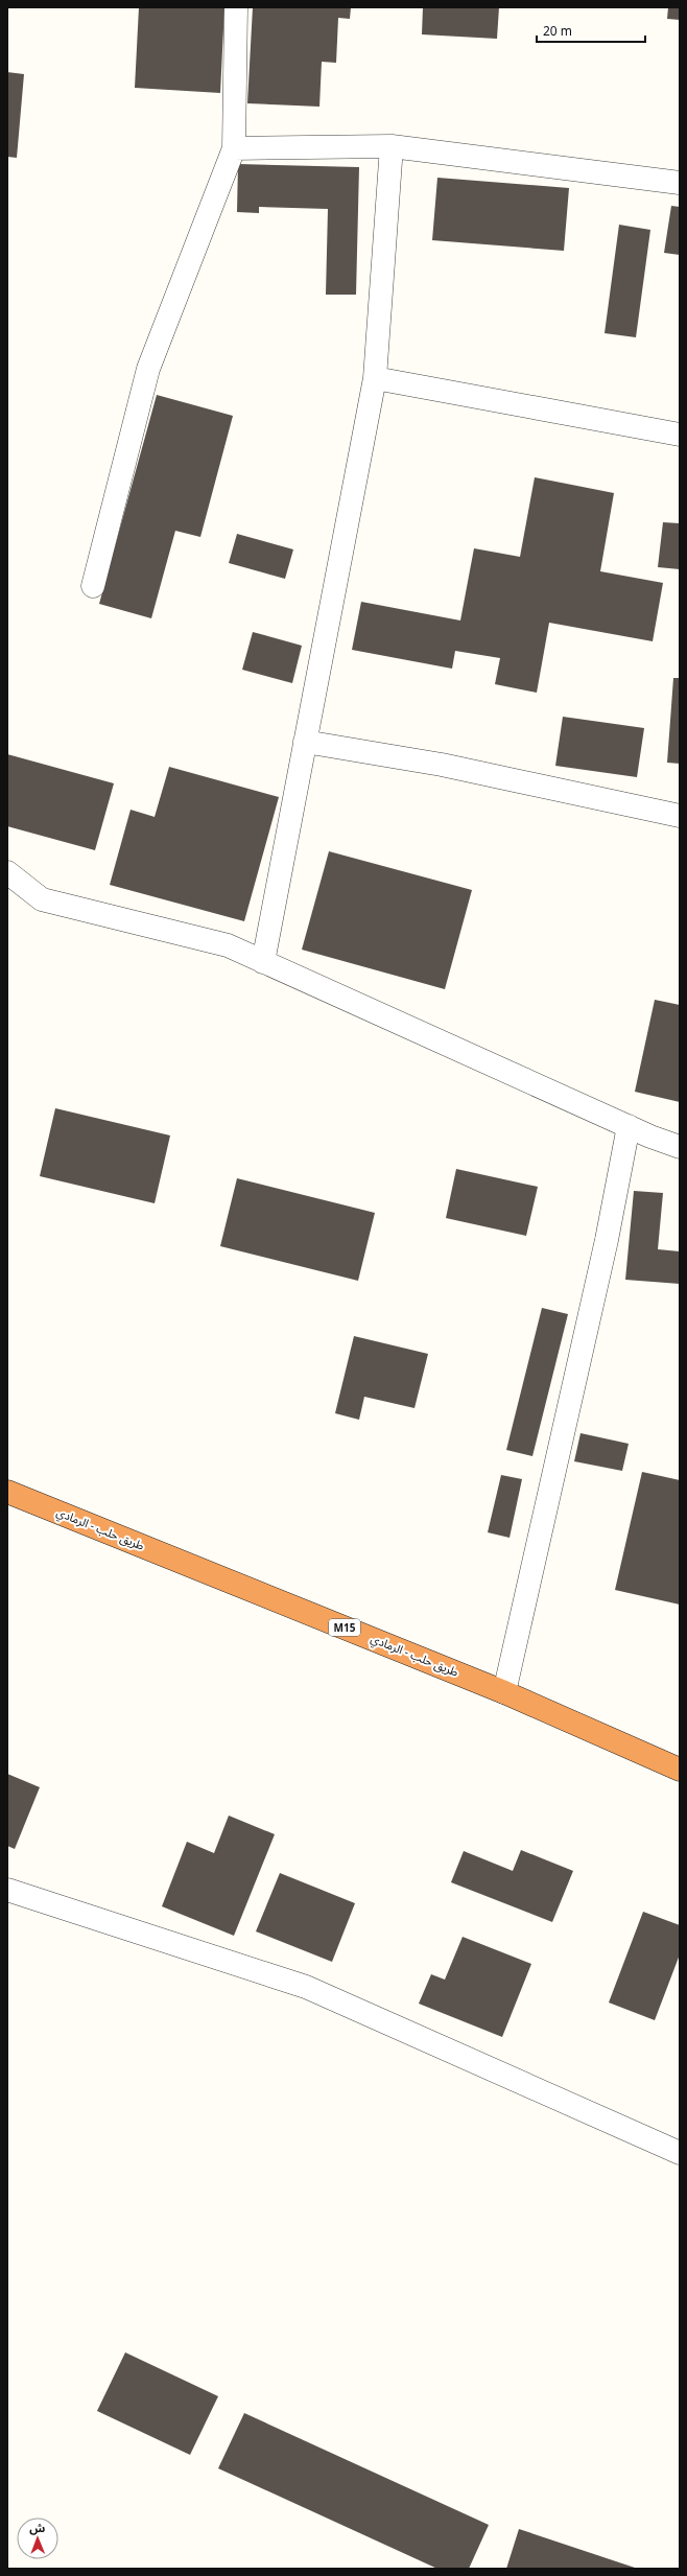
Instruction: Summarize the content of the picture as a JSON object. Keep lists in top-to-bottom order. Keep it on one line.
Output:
{"streets":{"highway":["طريق حلب - الرمادي","M15"]},"scale_bar":"20 m","north":"top"}
